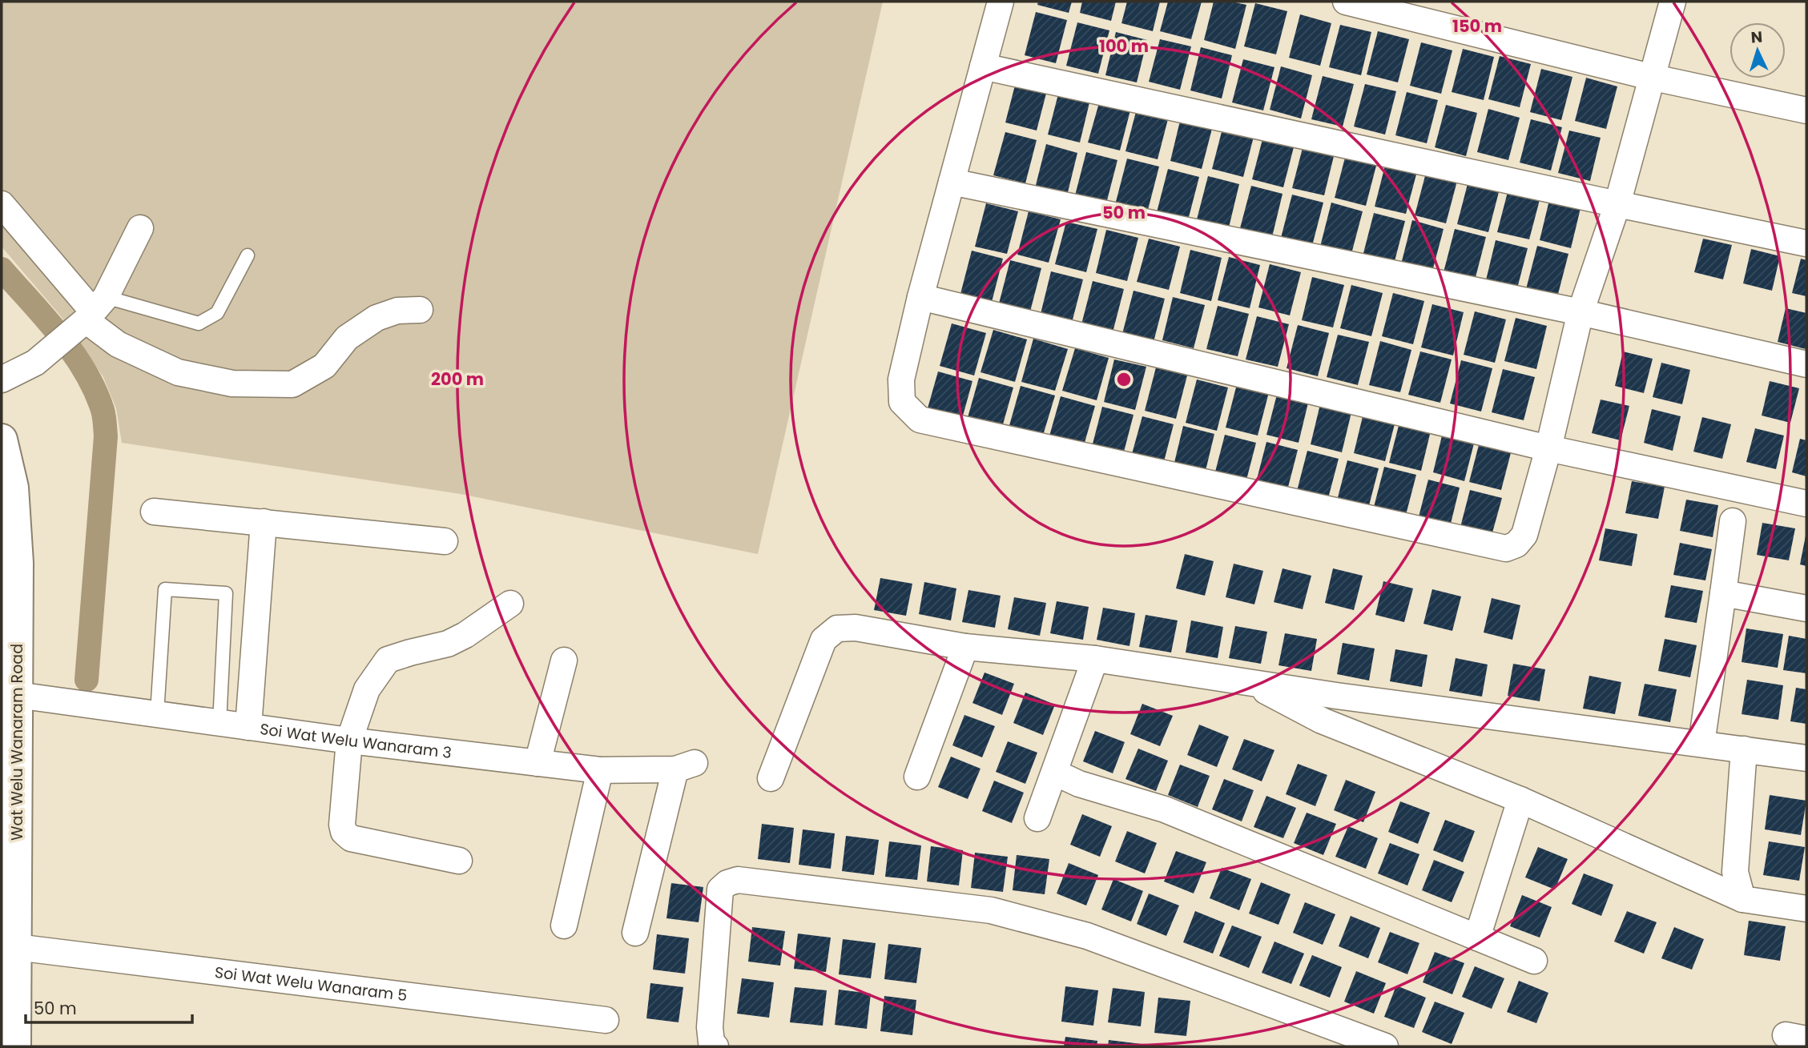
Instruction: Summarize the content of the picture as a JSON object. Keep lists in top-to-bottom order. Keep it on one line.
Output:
{"streets":{"street":["Soi Wat Welu Wanaram 3","Wat Welu Wanaram Road","Soi Wat Welu Wanaram 5"]},"crossings":[["Soi Wat Welu Wanaram 3","Wat Welu Wanaram Road"],["Wat Welu Wanaram Road","Soi Wat Welu Wanaram 5"]],"scale_bar":"50 m","north":"top","rings":["150 m","100 m","50 m","200 m"]}
